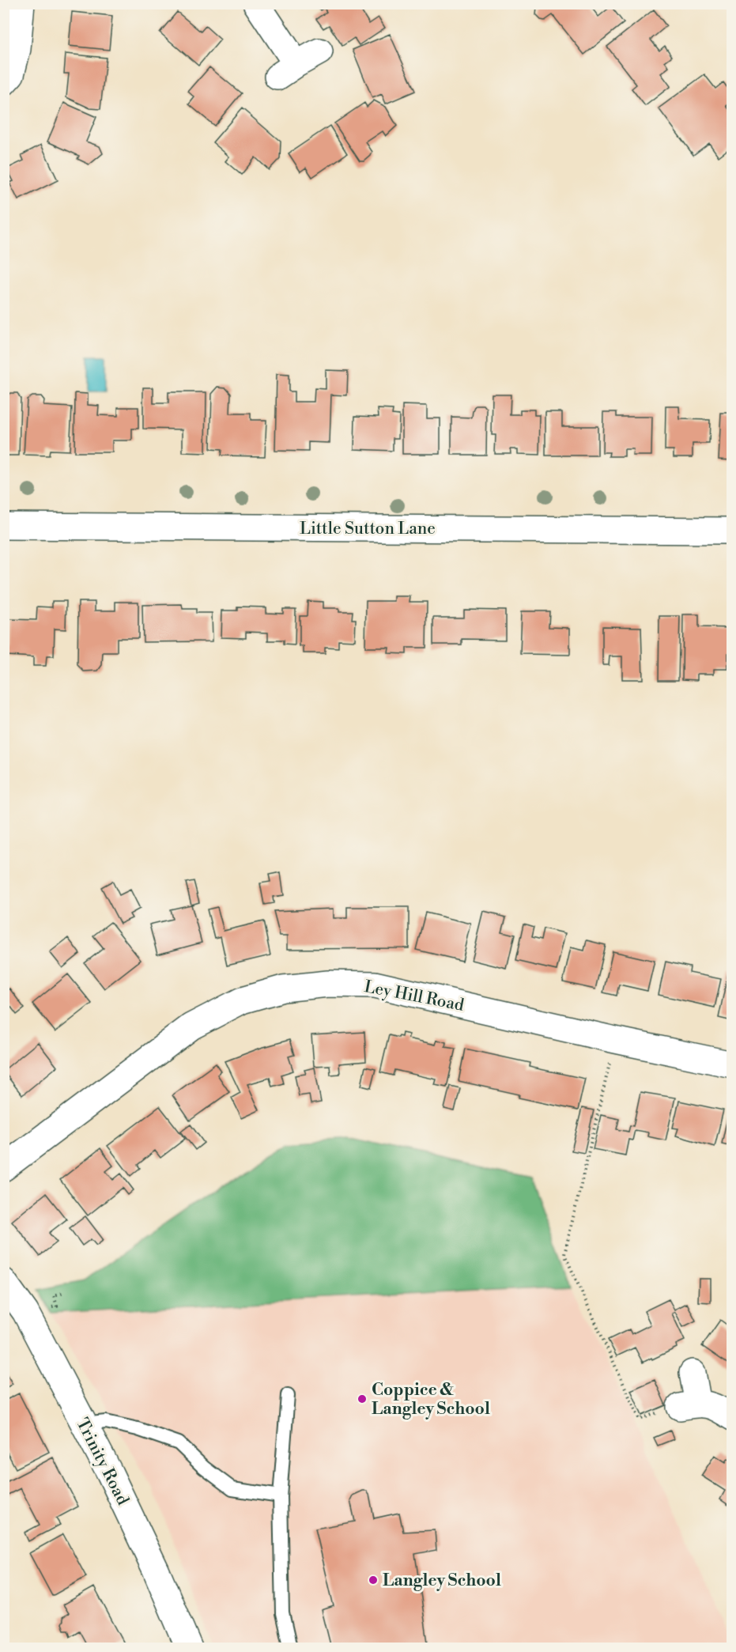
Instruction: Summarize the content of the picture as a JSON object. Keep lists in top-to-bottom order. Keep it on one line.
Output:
{"streets":{"street":["Little Sutton Lane","Ley Hill Road","Trinity Road"]},"places":["Coppice & Langley School","Langley School"]}
